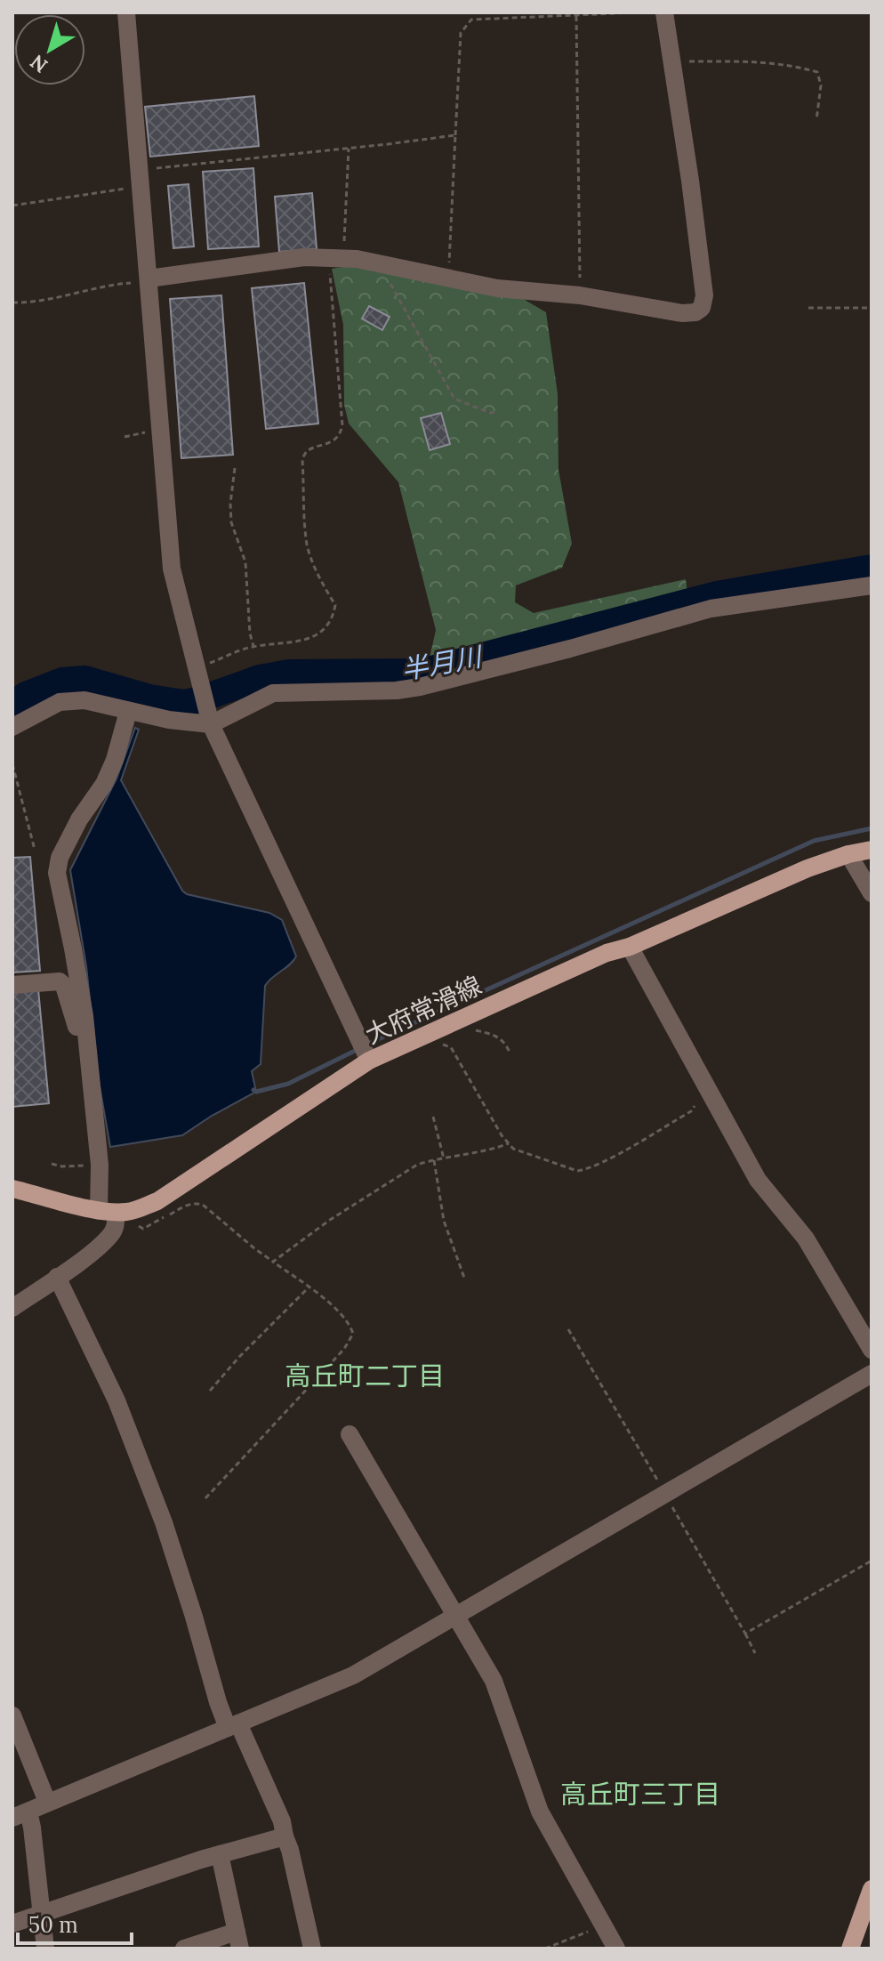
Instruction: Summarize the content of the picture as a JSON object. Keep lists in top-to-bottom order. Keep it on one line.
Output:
{"streets":{"main road":["大府常滑線"]},"districts":["高丘町二丁目","高丘町三丁目"],"water":["半月川"],"scale_bar":"50 m","north":"bottom left"}
